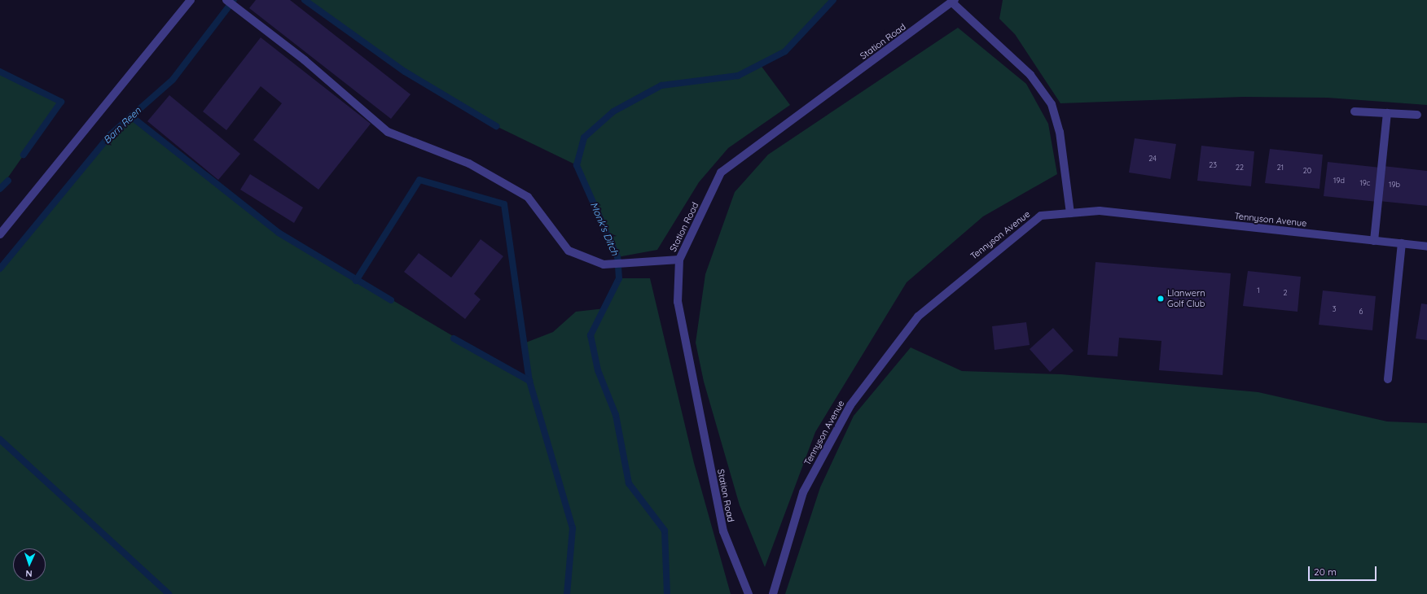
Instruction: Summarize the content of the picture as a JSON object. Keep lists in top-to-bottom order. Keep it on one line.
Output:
{"streets":{"street":["Station Road","Tennyson Avenue"]},"water":["Barn Reen","Monk's Ditch"],"places":["Llanwern Golf Club"],"house_numbers":["24","23","22","21","20","19d","19c","19b","1","2","3","6"],"scale_bar":"20 m","north":"bottom"}
